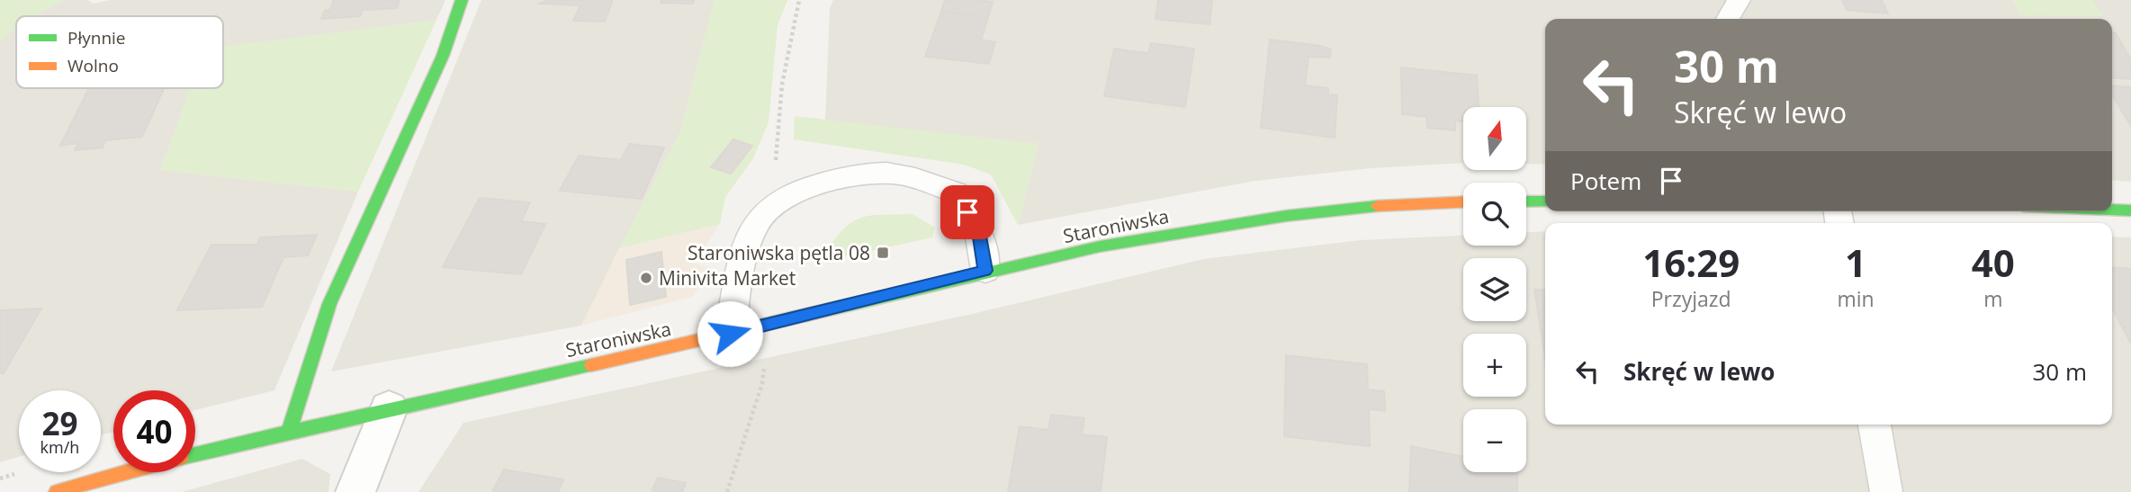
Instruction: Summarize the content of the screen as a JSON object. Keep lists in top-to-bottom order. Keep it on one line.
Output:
{"streets":{"street":["Staroniwska"]},"places":{"transit":["Staroniwska pętla 08"],"other":["Minivita Market"]},"legend":["Płynnie","Wolno"],"north":"top","page":{"turn":["30 m","Skręć w lewo"],"map_buttons":["+","−"],"then":"Potem","eta":["16:29","Przyjazd","1","min","40","m"],"list":[{"name":"Skręć w lewo","value":"30 m"}],"speed":"29 km/h","limit":"40"}}
